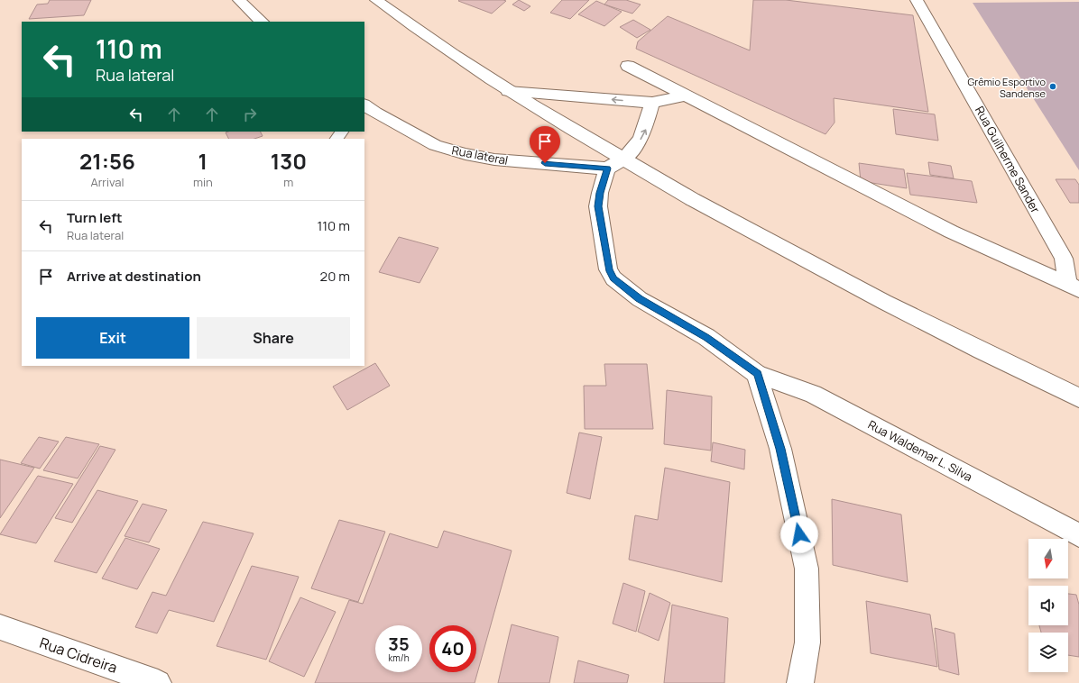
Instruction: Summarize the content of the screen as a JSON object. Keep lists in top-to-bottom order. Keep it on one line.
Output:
{"streets":{"street":["Rua lateral","Rua Guilherme Sander","Rua Waldemar L. Silva","Rua Cidreira"]},"crossings":[["Rua lateral","Rua Waldemar L. Silva"]],"places":["Grêmio Esportivo Sandense"],"north":"bottom","page":{"turn":["110 m","Rua lateral"],"eta":["21:56","Arrival","1","min","130","m"],"list":[{"name":"Turn left","note":"Rua lateral","value":"110 m"},{"name":"Arrive at destination","value":"20 m"}],"buttons":["Exit","Share"],"speed":"35 km/h","limit":"40"}}
